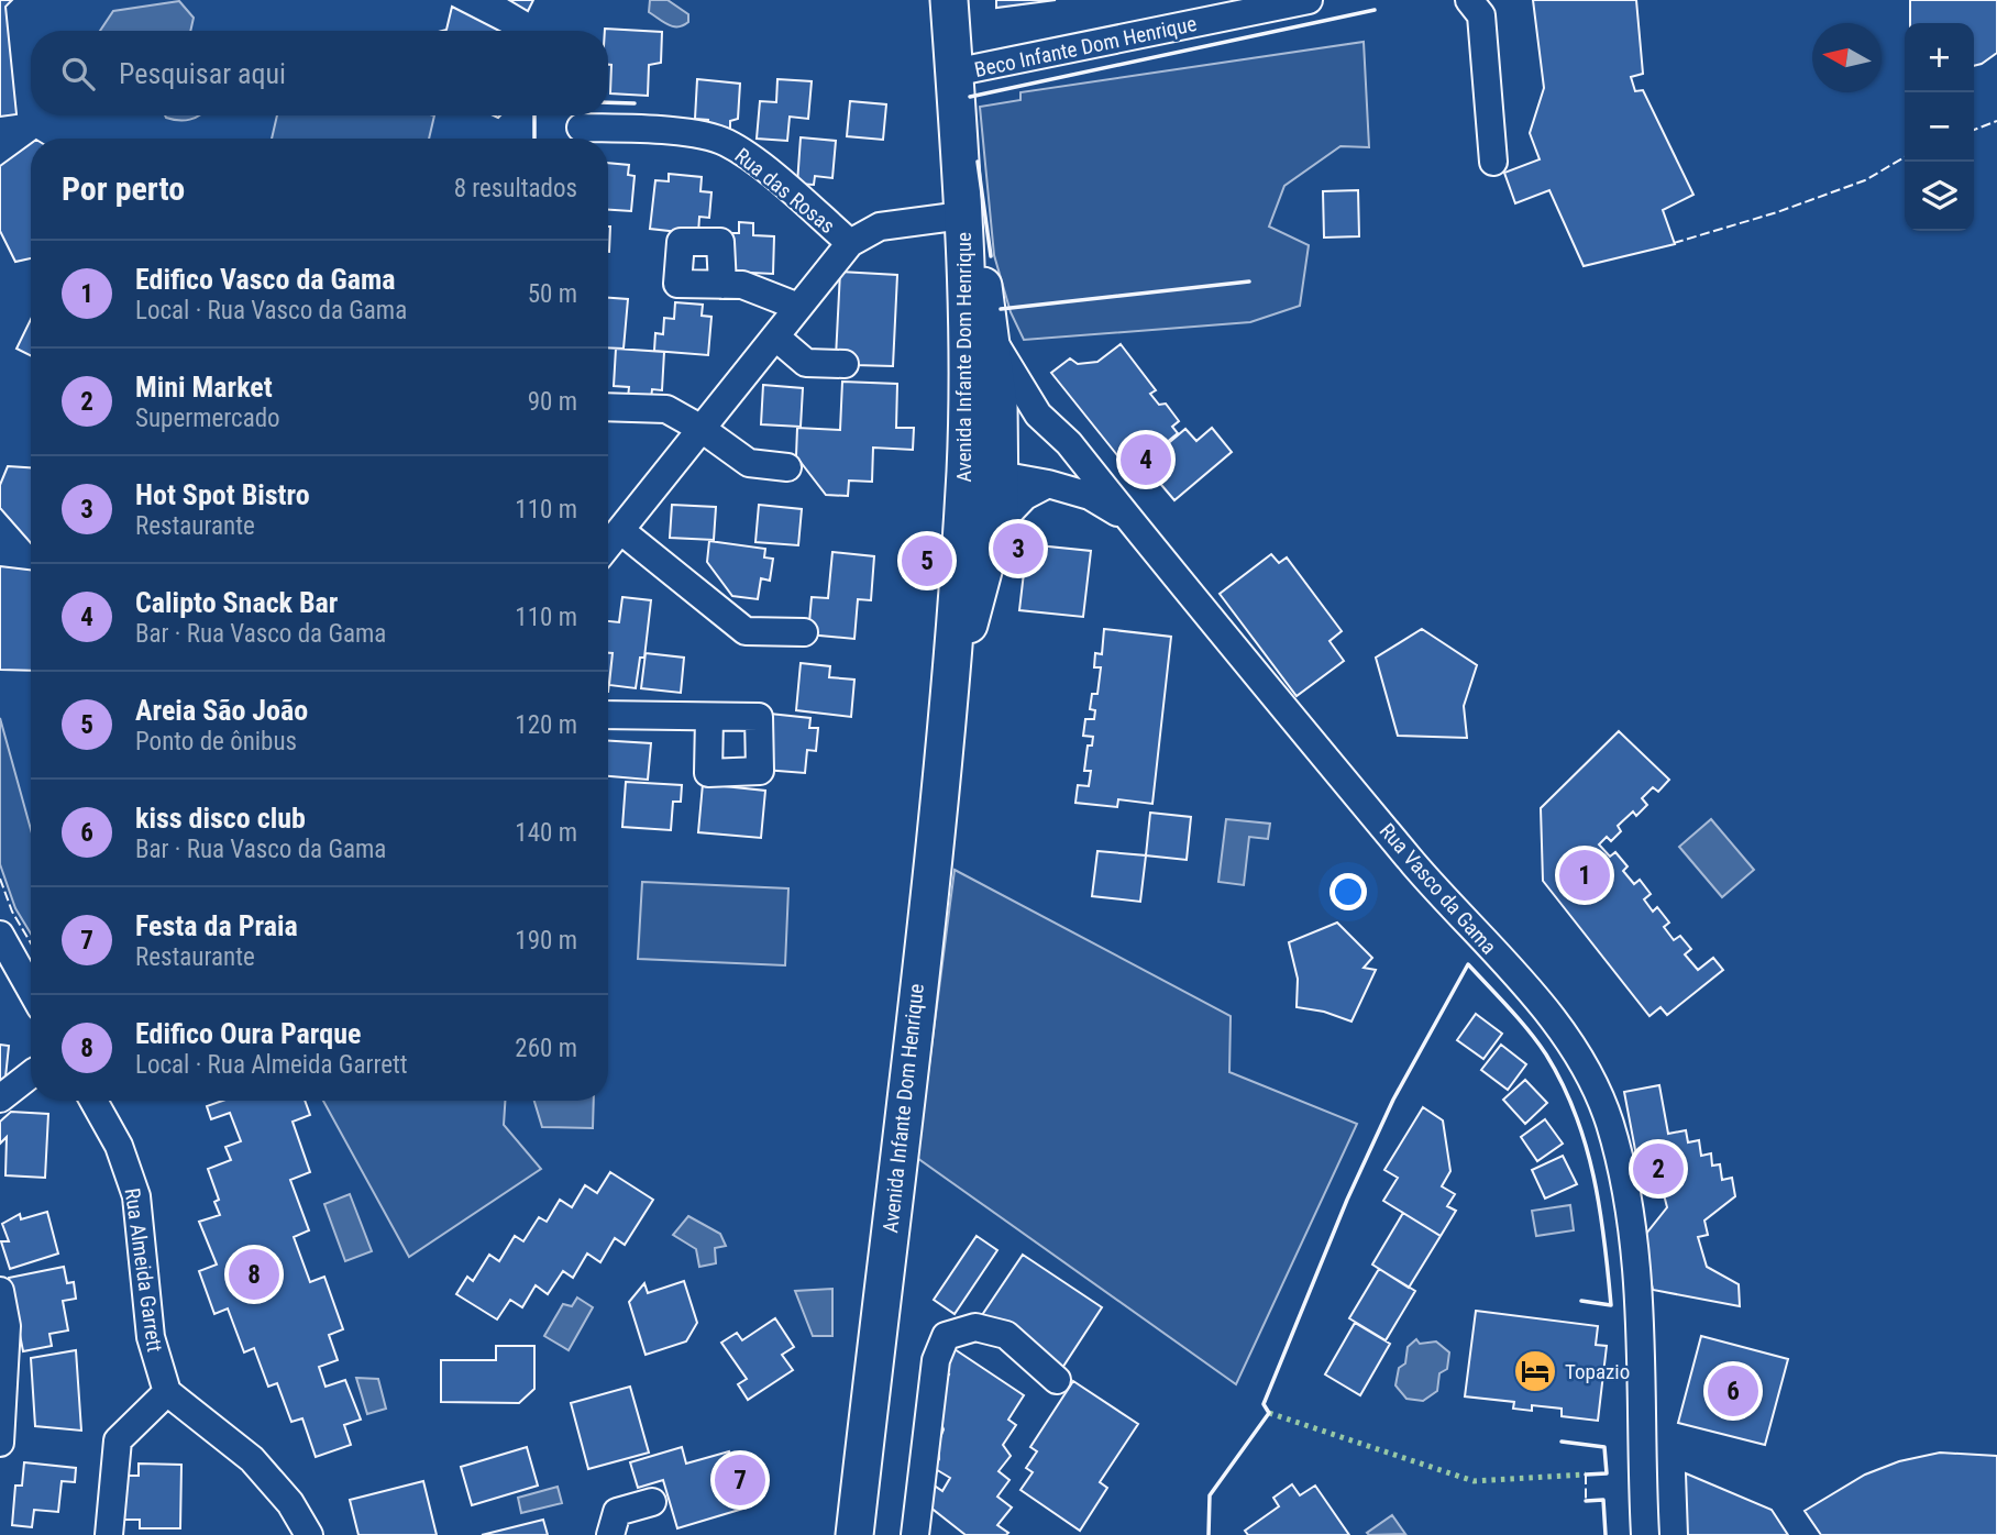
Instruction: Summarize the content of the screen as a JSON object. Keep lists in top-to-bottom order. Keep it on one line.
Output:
{"streets":{"street":["Beco Infante Dom Henrique","Rua das Rosas","Avenida Infante Dom Henrique","Rua Vasco da Gama","Rua Almeida Garrett"]},"crossings":[["Beco Infante Dom Henrique","Avenida Infante Dom Henrique"],["Rua das Rosas","Avenida Infante Dom Henrique"],["Avenida Infante Dom Henrique","Rua Vasco da Gama"]],"places":{"hotel":["Topazio"]},"north":"left","page":{"map_buttons":["+","−"],"search":"Pesquisar aqui","heading":["Por perto","8 resultados"],"list":[{"mark":"1","name":"Edifico Vasco da Gama","note":"Local · Rua Vasco da Gama","value":"50 m"},{"mark":"2","name":"Mini Market","note":"Supermercado","value":"90 m"},{"mark":"3","name":"Hot Spot Bistro","note":"Restaurante","value":"110 m"},{"mark":"4","name":"Calipto Snack Bar","note":"Bar · Rua Vasco da Gama","value":"110 m"},{"mark":"5","name":"Areia São João","note":"Ponto de ônibus","value":"120 m"},{"mark":"6","name":"kiss disco club","note":"Bar · Rua Vasco da Gama","value":"140 m"},{"mark":"7","name":"Festa da Praia","note":"Restaurante","value":"190 m"},{"mark":"8","name":"Edifico Oura Parque","note":"Local · Rua Almeida Garrett","value":"260 m"}],"pins":["4","3","5","1","2","8","6","7"]}}
